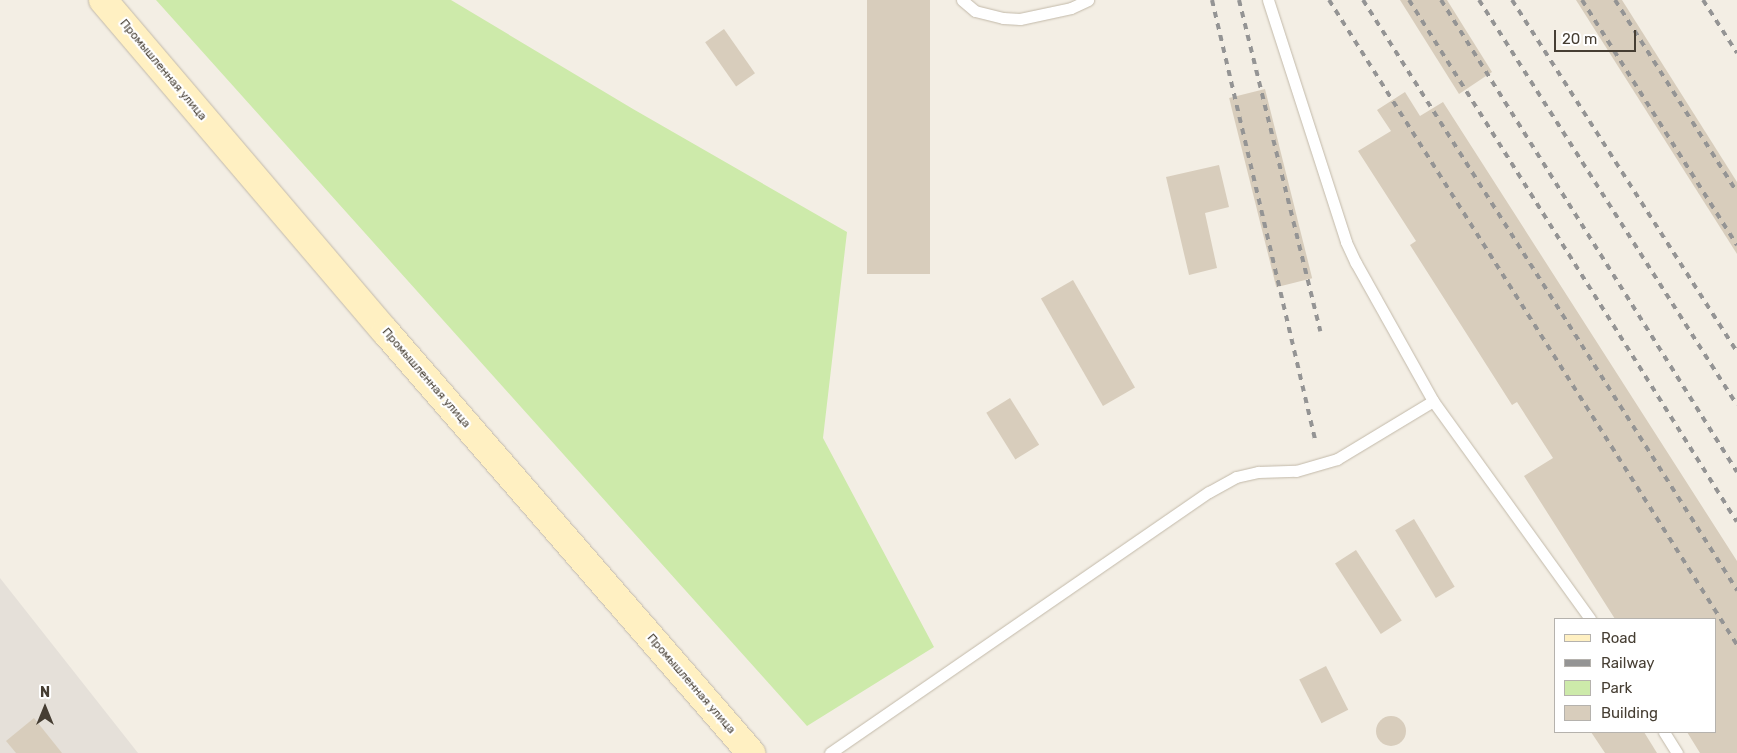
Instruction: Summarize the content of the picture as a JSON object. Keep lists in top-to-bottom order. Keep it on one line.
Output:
{"streets":{"street":["Промышленная улица"]},"legend":["Road","Railway","Park","Building"],"scale_bar":"20 m","north":"top"}
